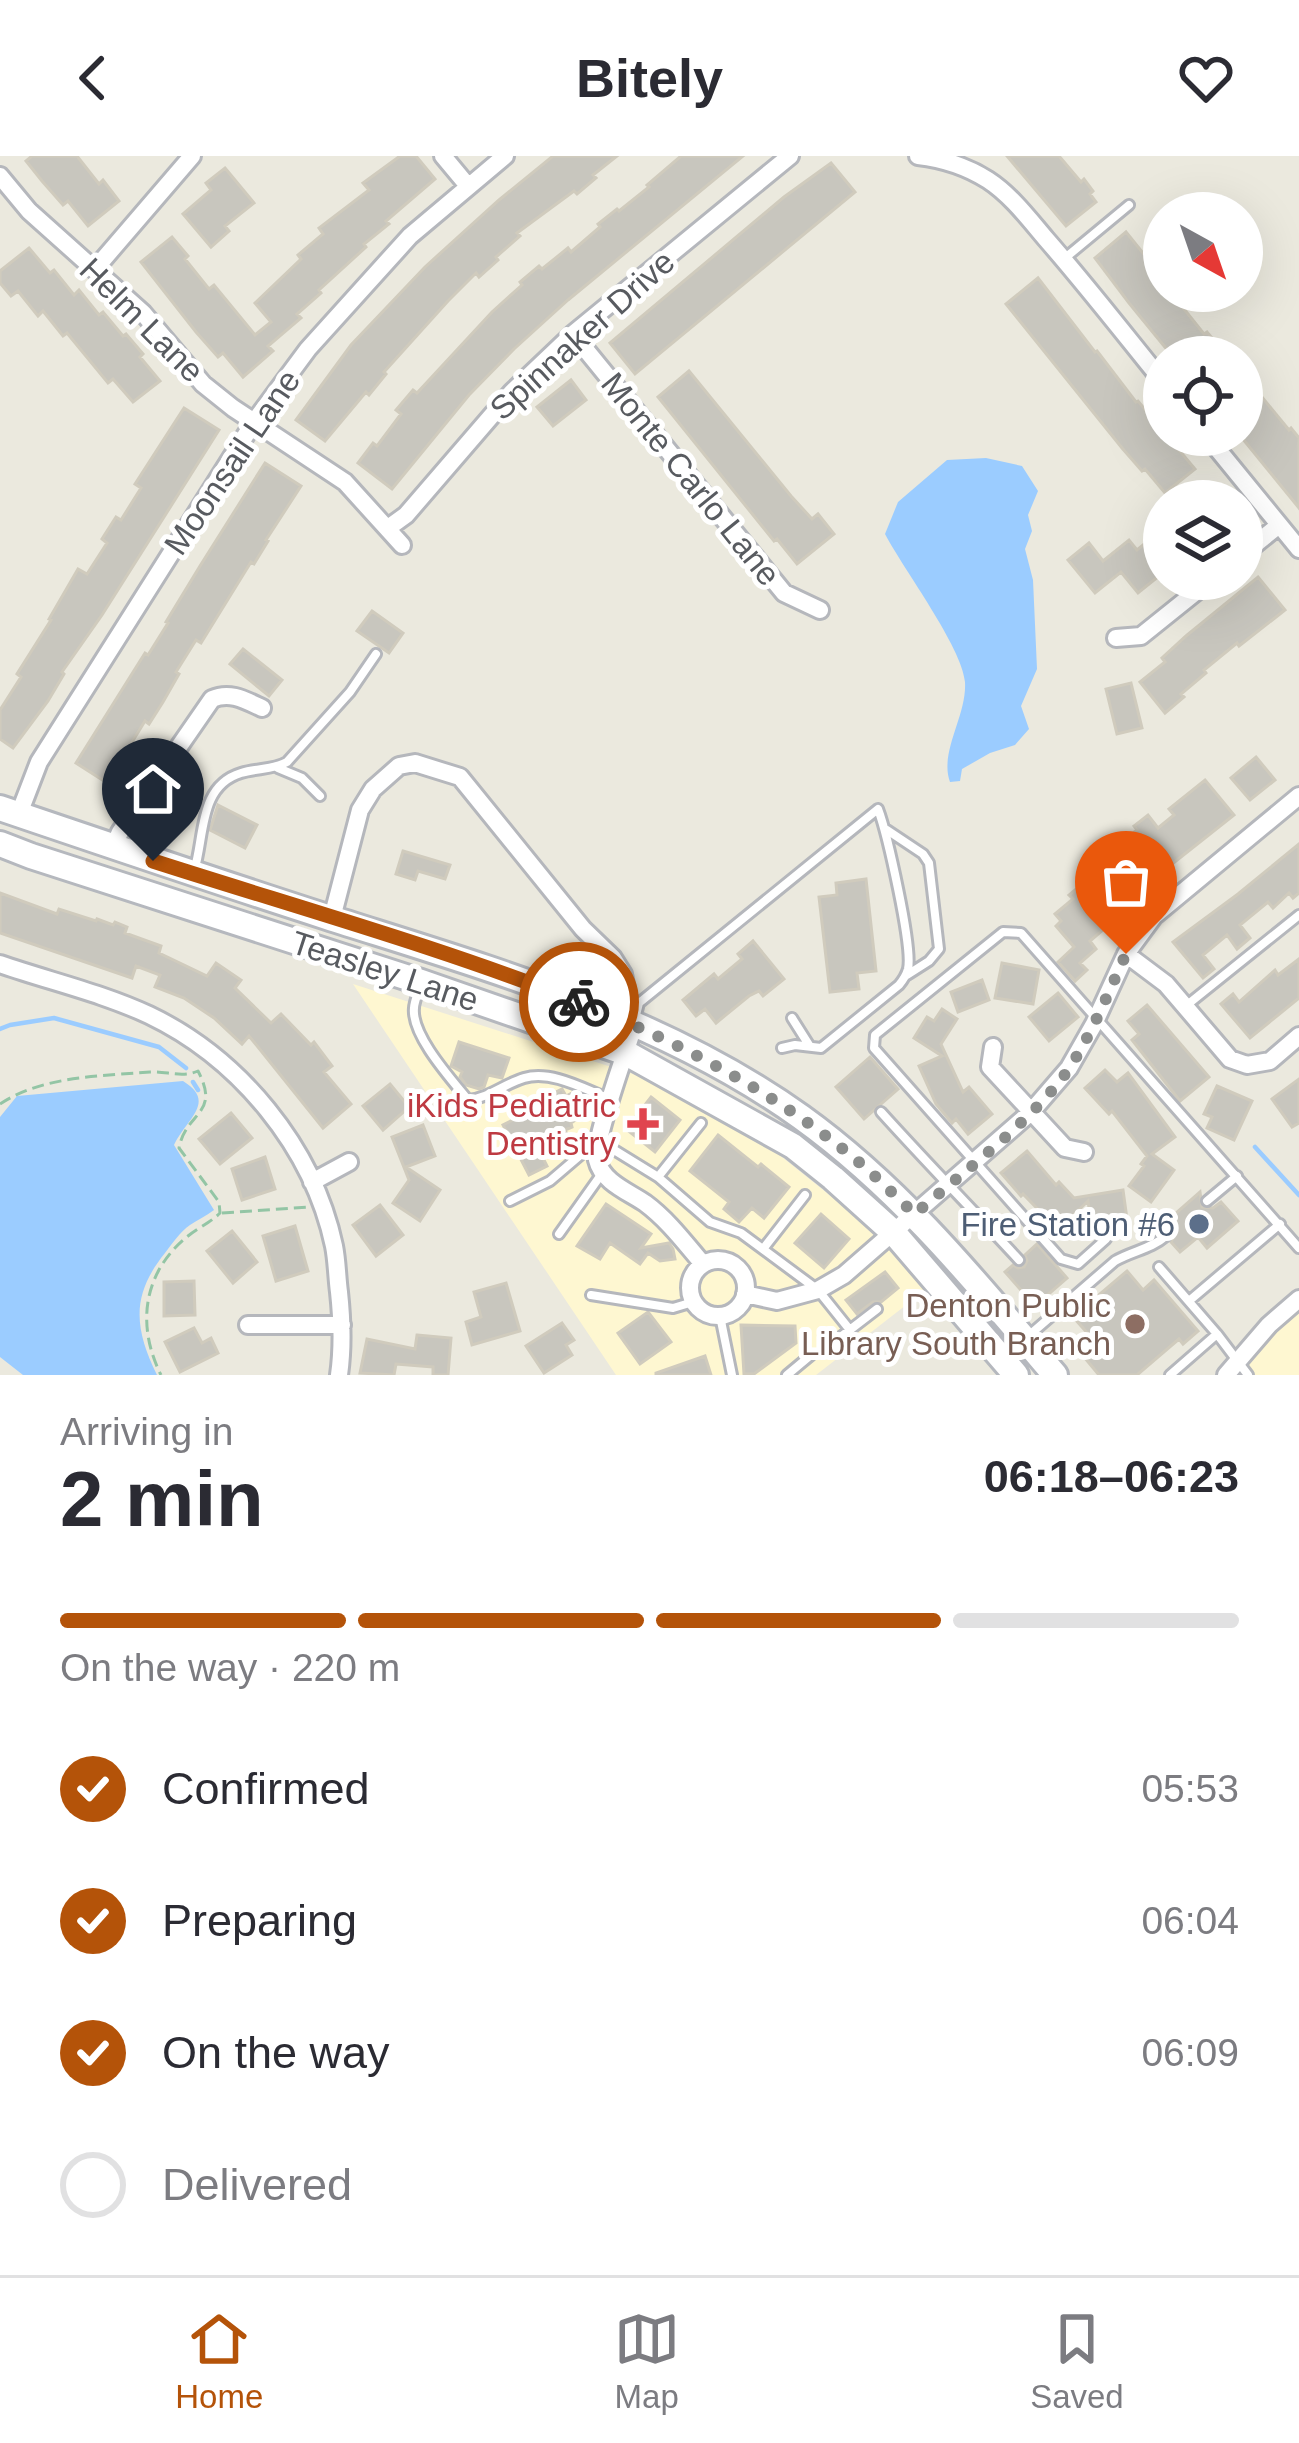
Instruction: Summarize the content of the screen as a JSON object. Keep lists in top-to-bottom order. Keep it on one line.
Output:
{"streets":{"main road":["Teasley Lane"],"street":["Helm Lane","Spinnaker Drive","Moonsail Lane","Monte Carlo Lane"]},"crossings":[["Helm Lane","Spinnaker Drive"],["Helm Lane","Moonsail Lane"],["Spinnaker Drive","Monte Carlo Lane"],["Moonsail Lane","Teasley Lane"]],"places":{"health":["iKids Pediatric Dentistry"],"other":["Fire Station #6","Denton Public Library South Branch"]},"north":"bottom right","page":{"header":"Bitely","heading":["2 min","Arriving in","06:18–06:23"],"bar":"On the way · 220 m","list":[["Confirmed","05:53"],["Preparing","06:04"],["On the way","06:09"],"Delivered"],"tabs":["Home","Map","Saved"]}}
